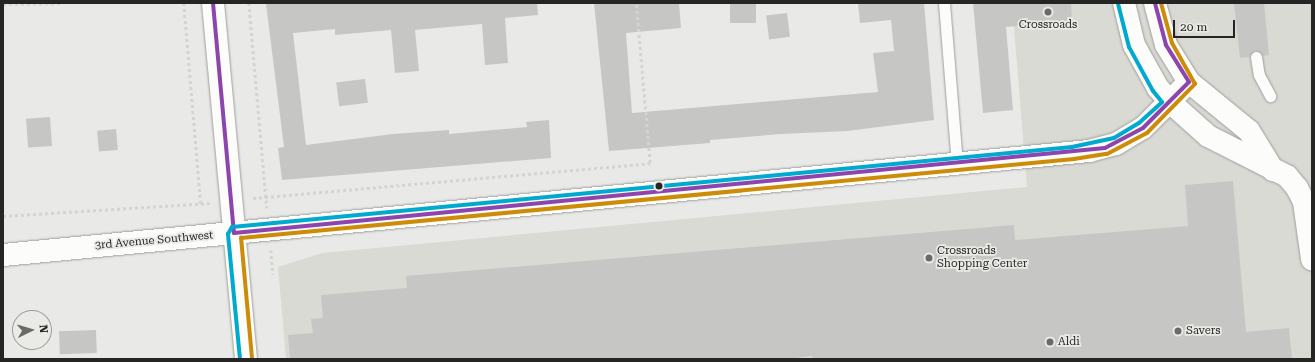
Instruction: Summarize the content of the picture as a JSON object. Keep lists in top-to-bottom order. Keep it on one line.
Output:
{"streets":{"street":["3rd Avenue Southwest"]},"places":["Crossroads","Crossroads Shopping Center","Savers","Aldi"],"scale_bar":"20 m","north":"right"}
